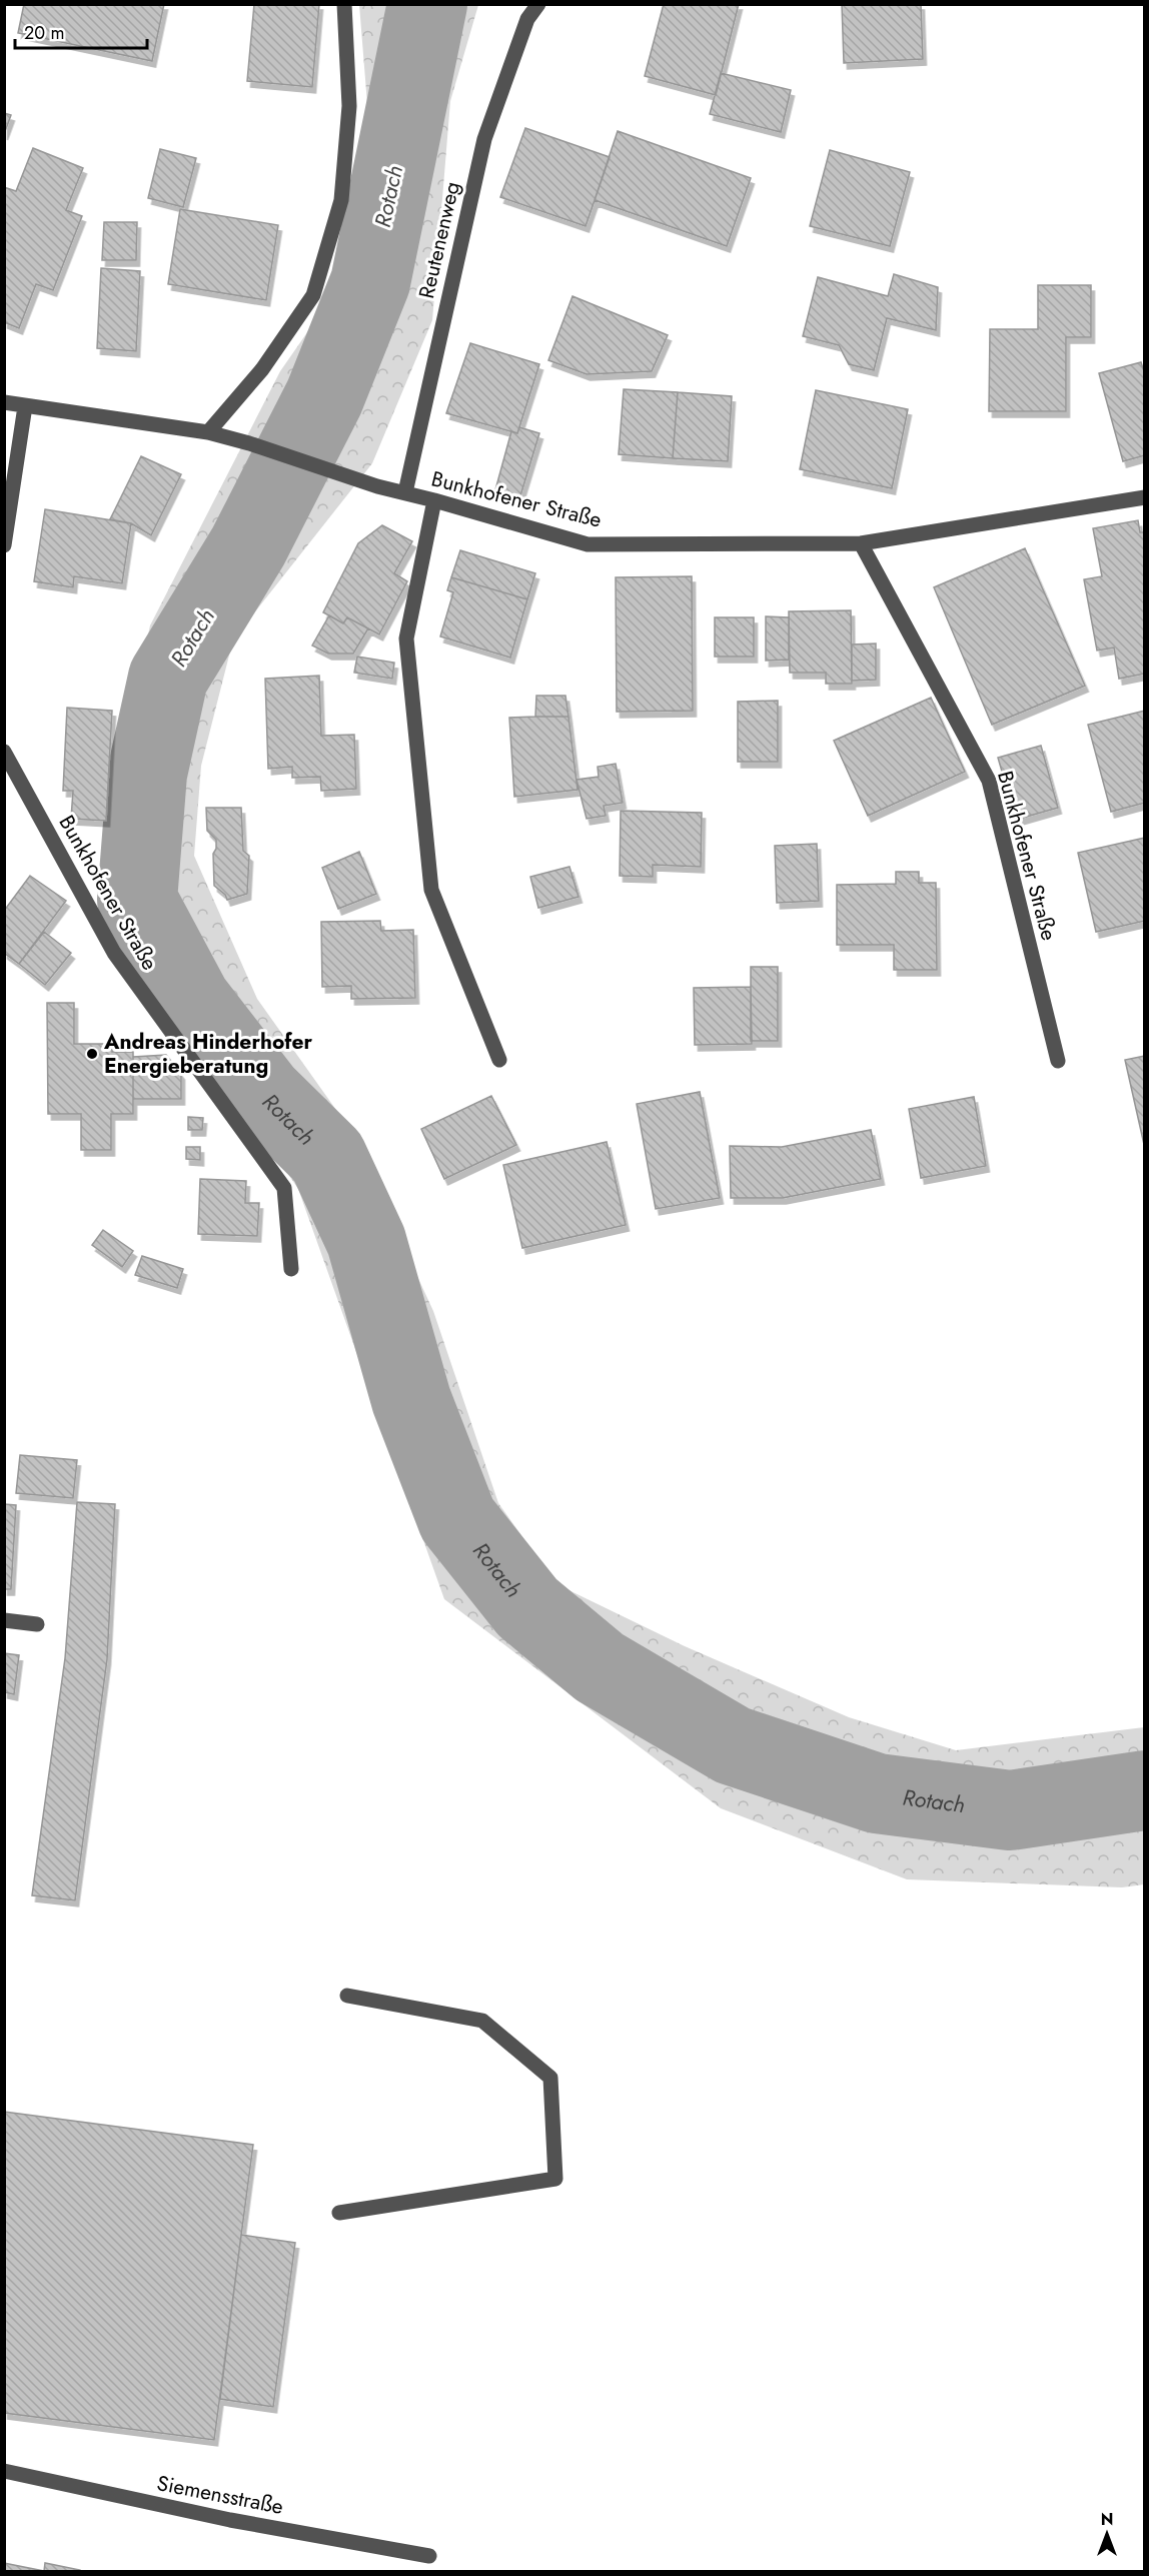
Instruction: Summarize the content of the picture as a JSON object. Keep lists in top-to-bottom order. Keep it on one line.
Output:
{"streets":{"street":["Reutenenweg","Bunkhofener Straße","Siemensstraße"]},"crossings":[["Reutenenweg","Bunkhofener Straße"]],"water":["Rotach"],"places":["Andreas Hinderhofer Energieberatung"],"scale_bar":"20 m","north":"top"}
